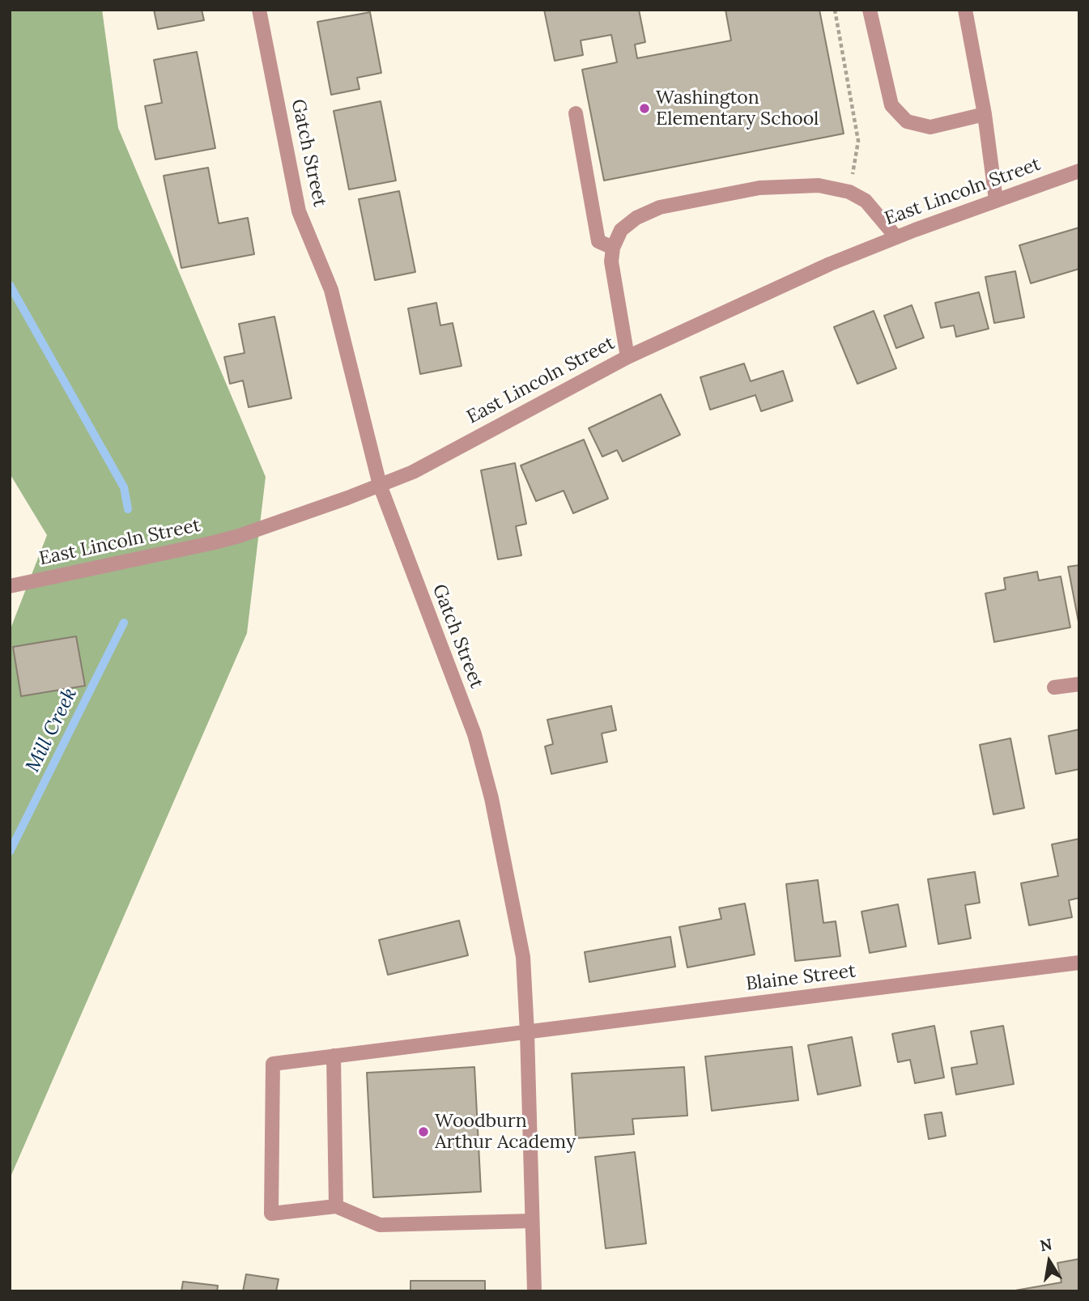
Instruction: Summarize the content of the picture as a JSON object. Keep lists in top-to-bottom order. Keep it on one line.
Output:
{"streets":{"street":["Gatch Street","East Lincoln Street","Blaine Street"]},"crossings":[["Gatch Street","East Lincoln Street"],["Gatch Street","Blaine Street"]],"water":["Mill Creek"],"places":["Washington Elementary School","Woodburn Arthur Academy"],"north":"top"}
